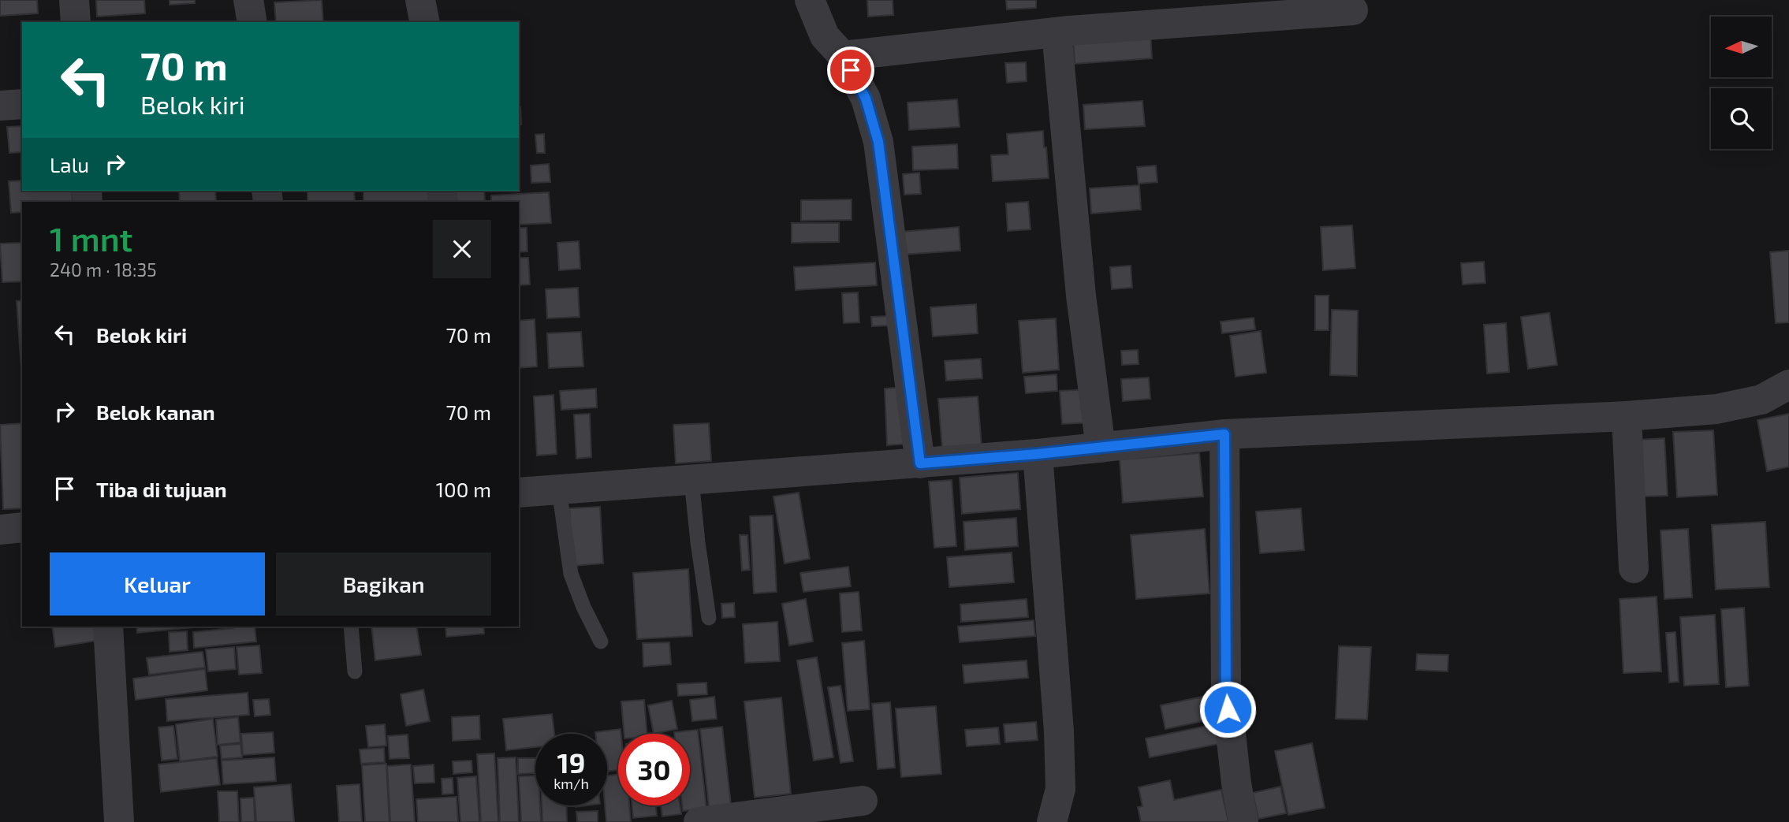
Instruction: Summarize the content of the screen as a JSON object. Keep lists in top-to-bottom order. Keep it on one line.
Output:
{"north":"left","page":{"turn":["70 m","Belok kiri"],"then":"Lalu","heading":["1 mnt","240 m · 18:35"],"list":[{"name":"Belok kiri","value":"70 m"},{"name":"Belok kanan","value":"70 m"},{"name":"Tiba di tujuan","value":"100 m"}],"buttons":["Keluar","Bagikan"],"speed":"19 km/h","limit":"30"}}
